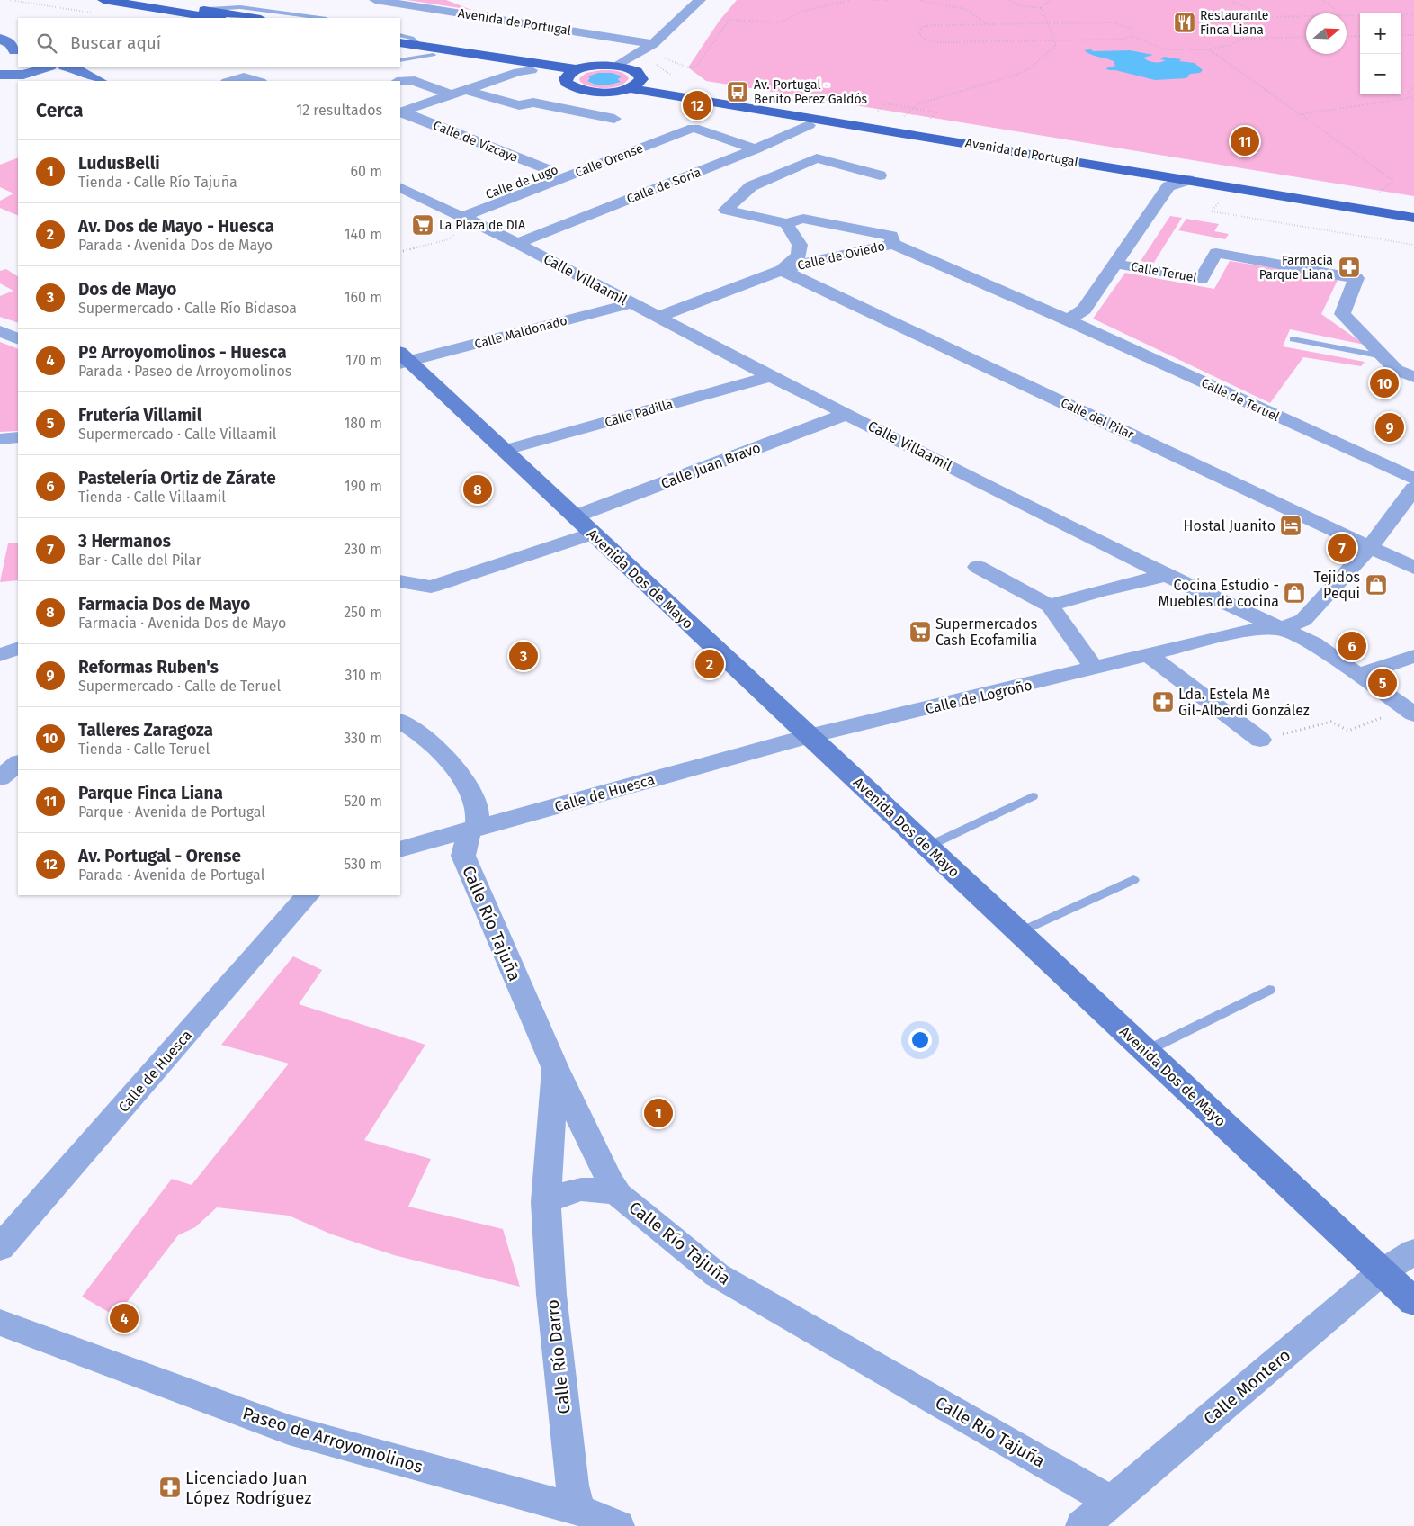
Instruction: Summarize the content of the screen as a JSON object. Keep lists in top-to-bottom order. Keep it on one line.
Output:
{"streets":{"main road":["Avenida de Portugal"],"street":["Calle de Vizcaya","Calle Orense","Calle de Lugo","Calle de Soria","Calle de Oviedo","Calle Teruel","Calle Villaamil","Calle Maldonado","Calle de Teruel","Calle Padilla","Calle del Pilar","Calle Juan Bravo","Avenida Dos de Mayo","Calle de Logroño","Calle de Huesca","Calle Río Tajuña","Calle Río Darro","Calle Montero","Paseo de Arroyomolinos"]},"crossings":[["Avenida de Portugal","Calle de Soria"],["Calle de Vizcaya","Calle de Lugo"],["Calle Orense","Calle de Lugo"],["Calle Orense","Calle de Soria"],["Calle Orense","Calle Villaamil"],["Calle de Lugo","Calle Villaamil"],["Calle de Soria","Calle Villaamil"],["Calle de Oviedo","Calle Villaamil"],["Calle de Oviedo","Calle de Teruel"],["Calle de Oviedo","Calle del Pilar"],["Calle Villaamil","Calle Maldonado"],["Calle Villaamil","Calle Padilla"],["Calle Villaamil","Calle Juan Bravo"],["Calle Villaamil","Calle de Logroño"],["Calle Maldonado","Avenida Dos de Mayo"],["Calle Padilla","Avenida Dos de Mayo"],["Calle Juan Bravo","Avenida Dos de Mayo"],["Avenida Dos de Mayo","Calle de Logroño"],["Avenida Dos de Mayo","Calle de Huesca"],["Avenida Dos de Mayo","Calle Montero"],["Calle de Logroño","Calle de Huesca"],["Calle de Huesca","Calle Río Tajuña"],["Calle Río Tajuña","Calle Río Darro"],["Calle Río Tajuña","Calle Montero"],["Calle Río Darro","Paseo de Arroyomolinos"]],"places":{"restaurant":["Restaurante Finca Liana"],"bus stop":["Av. Portugal - Benito Perez Galdós"],"supermarket":["La Plaza de DIA","Supermercados Cash Ecofamilia"],"pharmacy":["Farmacia Parque Liana","Lda. Estela Mª Gil-Alberdi González","Licenciado Juan López Rodríguez"],"hotel":["Hostal Juanito"],"shop":["Tejidos Pequi","Cocina Estudio - Muebles de cocina"]},"north":"right","page":{"map_buttons":["+","−"],"search":"Buscar aquí","heading":["Cerca","12 resultados"],"pins":["12","11","10","9","8","7","6","3","2","5","1","4"],"list":[{"mark":"1","name":"LudusBelli","note":"Tienda · Calle Río Tajuña","value":"60 m"},{"mark":"2","name":"Av. Dos de Mayo - Huesca","note":"Parada · Avenida Dos de Mayo","value":"140 m"},{"mark":"3","name":"Dos de Mayo","note":"Supermercado · Calle Río Bidasoa","value":"160 m"},{"mark":"4","name":"Pº Arroyomolinos - Huesca","note":"Parada · Paseo de Arroyomolinos","value":"170 m"},{"mark":"5","name":"Frutería Villamil","note":"Supermercado · Calle Villaamil","value":"180 m"},{"mark":"6","name":"Pastelería Ortiz de Zárate","note":"Tienda · Calle Villaamil","value":"190 m"},{"mark":"7","name":"3 Hermanos","note":"Bar · Calle del Pilar","value":"230 m"},{"mark":"8","name":"Farmacia Dos de Mayo","note":"Farmacia · Avenida Dos de Mayo","value":"250 m"},{"mark":"9","name":"Reformas Ruben's","note":"Supermercado · Calle de Teruel","value":"310 m"},{"mark":"10","name":"Talleres Zaragoza","note":"Tienda · Calle Teruel","value":"330 m"},{"mark":"11","name":"Parque Finca Liana","note":"Parque · Avenida de Portugal","value":"520 m"},{"mark":"12","name":"Av. Portugal - Orense","note":"Parada · Avenida de Portugal","value":"530 m"}]}}
